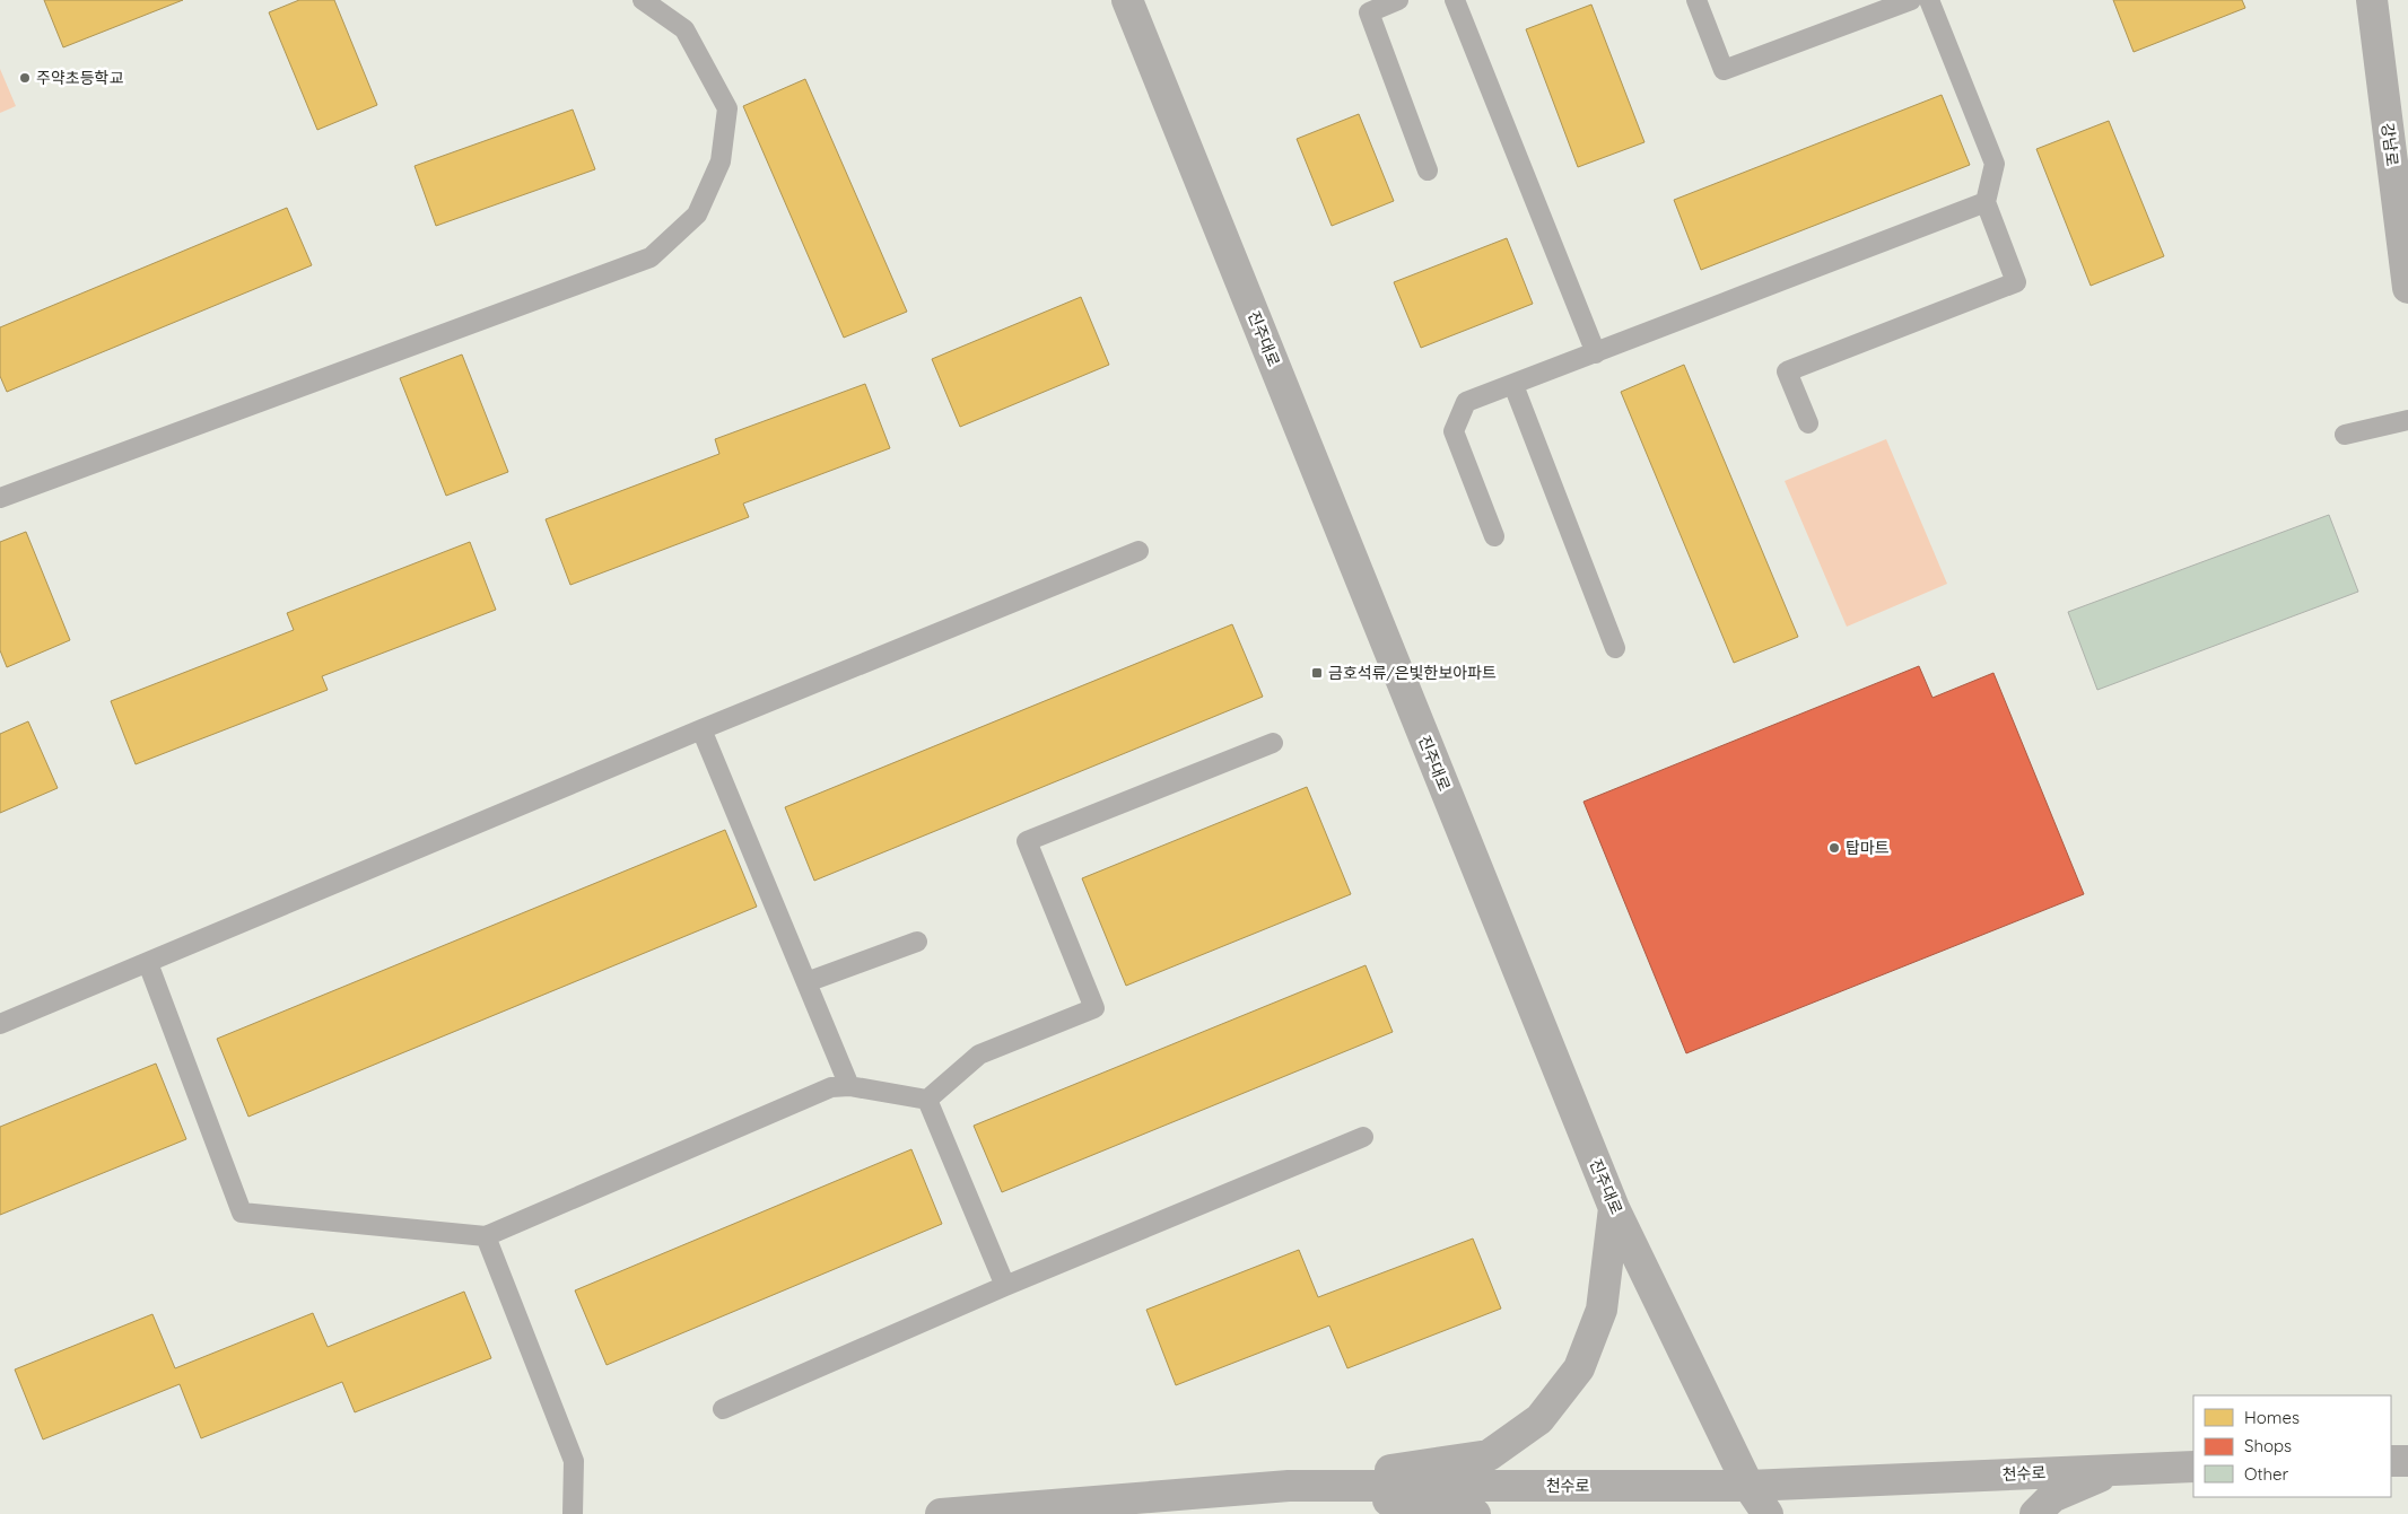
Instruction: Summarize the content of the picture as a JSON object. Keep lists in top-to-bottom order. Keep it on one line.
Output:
{"streets":{"street":["강남로","진주대로","천수로"]},"crossings":[["진주대로","천수로"]],"places":{"other":["주약초등학교","탑마트"],"transit":["금호석류/은빛한보아파트"]},"legend":["Homes","Shops","Other"]}
